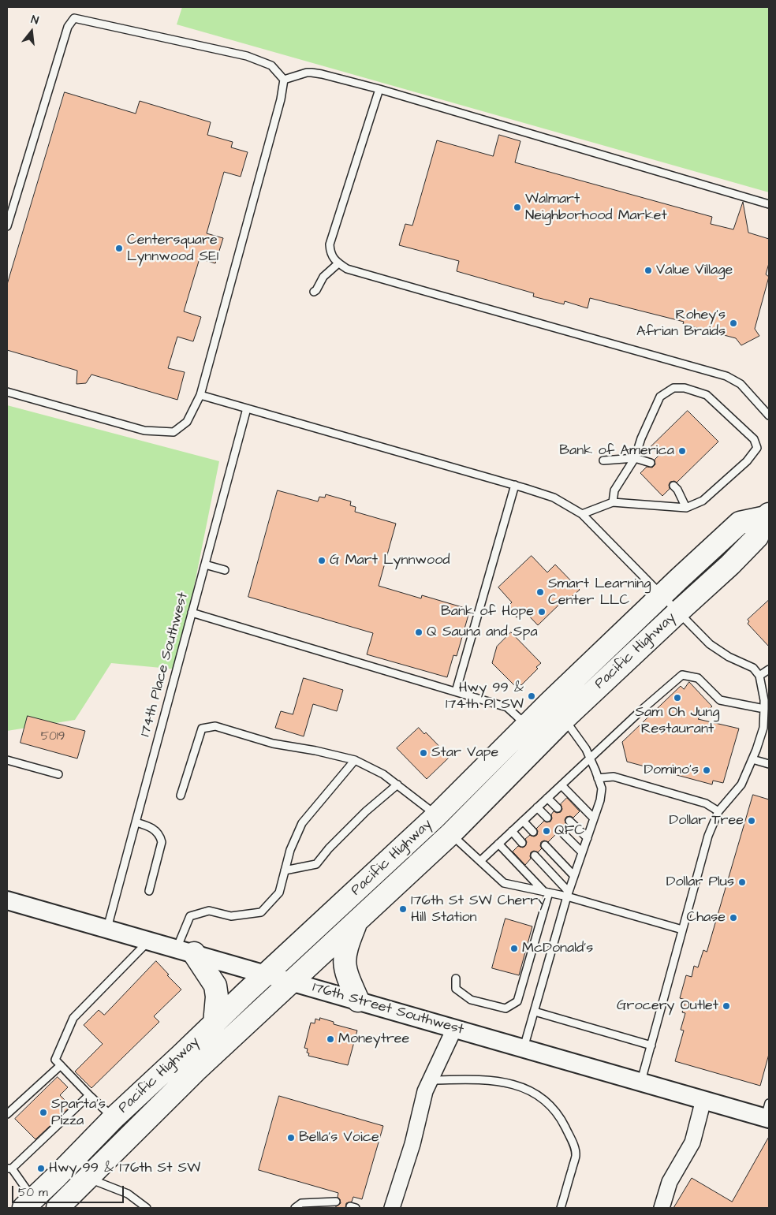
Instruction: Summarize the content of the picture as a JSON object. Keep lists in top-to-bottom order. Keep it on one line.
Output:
{"streets":{"highway":["Pacific Highway"],"street":["176th Street Southwest"],"lane":["174th Place Southwest"]},"crossings":[["Pacific Highway","176th Street Southwest"],["174th Place Southwest","176th Street Southwest"]],"places":["Walmart Neighborhood Market","Centersquare Lynnwood SE1","Value Village","Rohey's Afrian Braids","Bank of America","G Mart Lynnwood","Smart Learning Center LLC","Bank of Hope","Q Sauna and Spa","Hwy 99 & 174th Pl SW","Sam Oh Jung Restaurant","Star Vape","Domino's","Dollar Tree","QFC","Dollar Plus","176th St SW Cherry Hill Station","Chase","McDonald's","Grocery Outlet","Moneytree","Sparta's Pizza","Bella's Voice","Hwy 99 & 176th St SW"],"house_numbers":["5019"],"scale_bar":"50 m","north":"top"}
